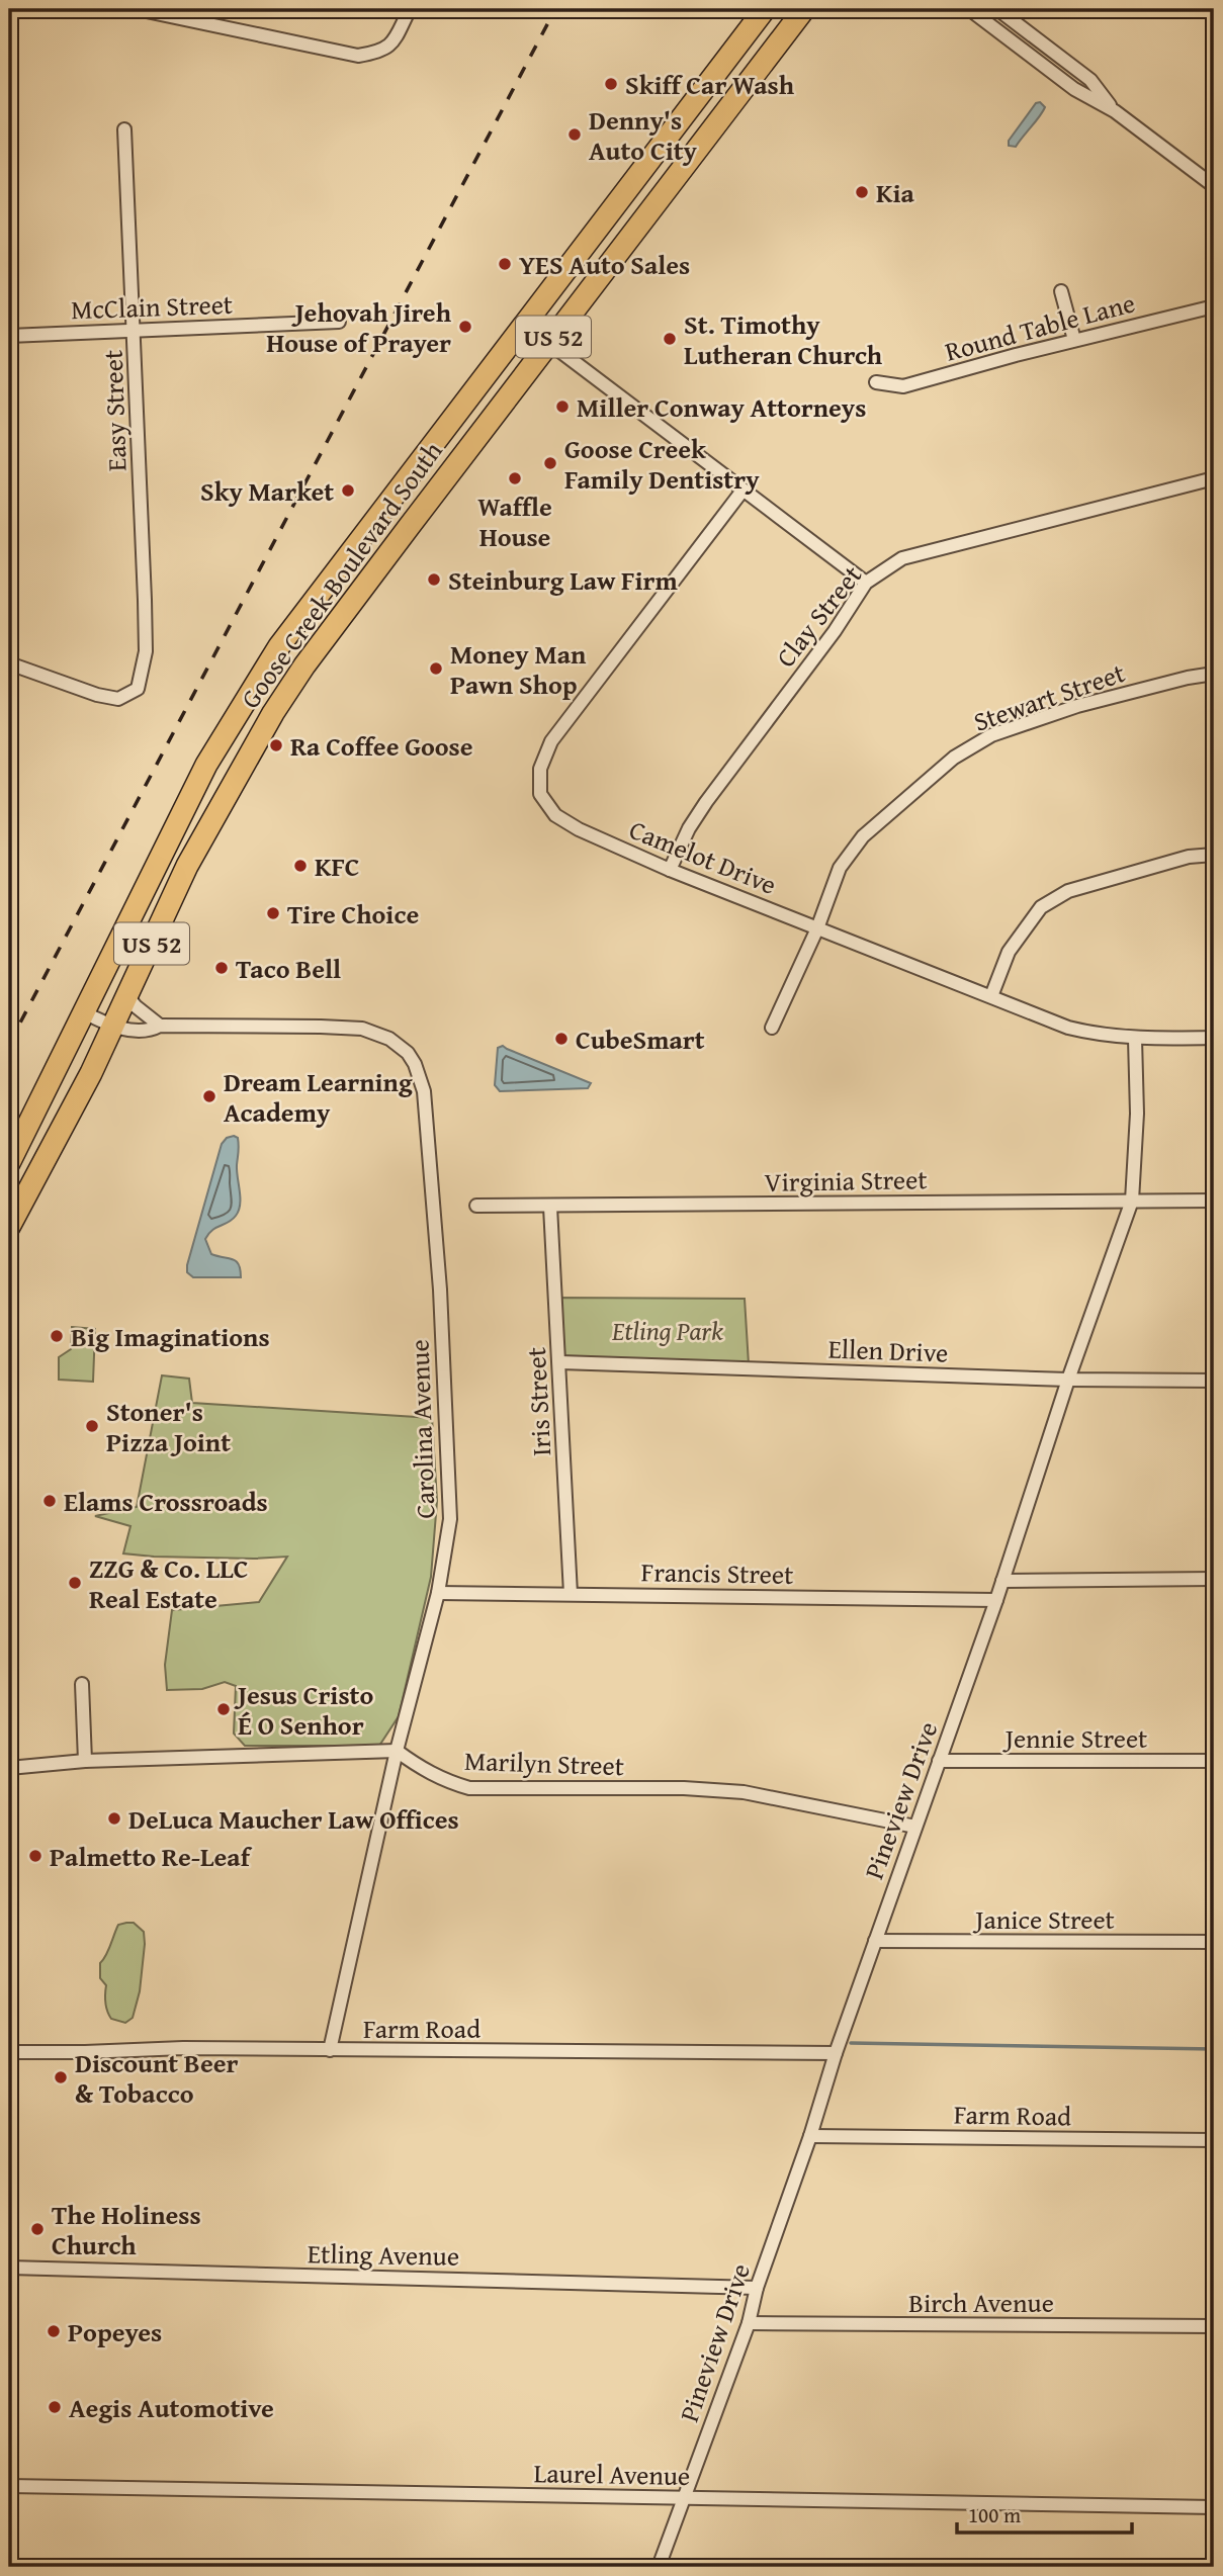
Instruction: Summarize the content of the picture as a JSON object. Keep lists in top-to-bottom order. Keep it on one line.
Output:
{"streets":{"highway":["US 52","Goose Creek Boulevard South"],"street":["McClain Street","Round Table Lane","Easy Street","Clay Street","Stewart Street","Camelot Drive","Virginia Street","Ellen Drive","Iris Street","Carolina Avenue","Francis Street","Jennie Street","Marilyn Street","Pineview Drive","Janice Street","Farm Road","Etling Avenue","Birch Avenue","Laurel Avenue"]},"crossings":[["McClain Street","Easy Street"],["US 52","Carolina Avenue"],["Goose Creek Boulevard South","Carolina Avenue"],["Clay Street","Camelot Drive"],["Stewart Street","Camelot Drive"],["Camelot Drive","Pineview Drive"],["Virginia Street","Iris Street"],["Virginia Street","Pineview Drive"],["Ellen Drive","Iris Street"],["Ellen Drive","Pineview Drive"],["Iris Street","Francis Street"],["Carolina Avenue","Francis Street"],["Carolina Avenue","Marilyn Street"],["Carolina Avenue","Farm Road"],["Francis Street","Pineview Drive"],["Jennie Street","Pineview Drive"],["Marilyn Street","Pineview Drive"],["Pineview Drive","Janice Street"],["Pineview Drive","Farm Road"],["Pineview Drive","Etling Avenue"],["Pineview Drive","Birch Avenue"],["Pineview Drive","Laurel Avenue"]],"parks":["Etling Park"],"places":["Skiff Car Wash","Denny's Auto City","Kia","YES Auto Sales","Jehovah Jireh House of Prayer","St. Timothy Lutheran Church","Miller Conway Attorneys","Goose Creek Family Dentistry","Waffle House","Sky Market","Steinburg Law Firm","Money Man Pawn Shop","Ra Coffee Goose","KFC","Tire Choice","Taco Bell","CubeSmart","Dream Learning Academy","Big Imaginations","Stoner's Pizza Joint","Elams Crossroads","ZZG & Co. LLC Real Estate","Jesus Cristo É O Senhor","DeLuca Maucher Law Offices","Palmetto Re-Leaf","Discount Beer & Tobacco","The Holiness Church","Popeyes","Aegis Automotive"],"scale_bar":"100 m"}
